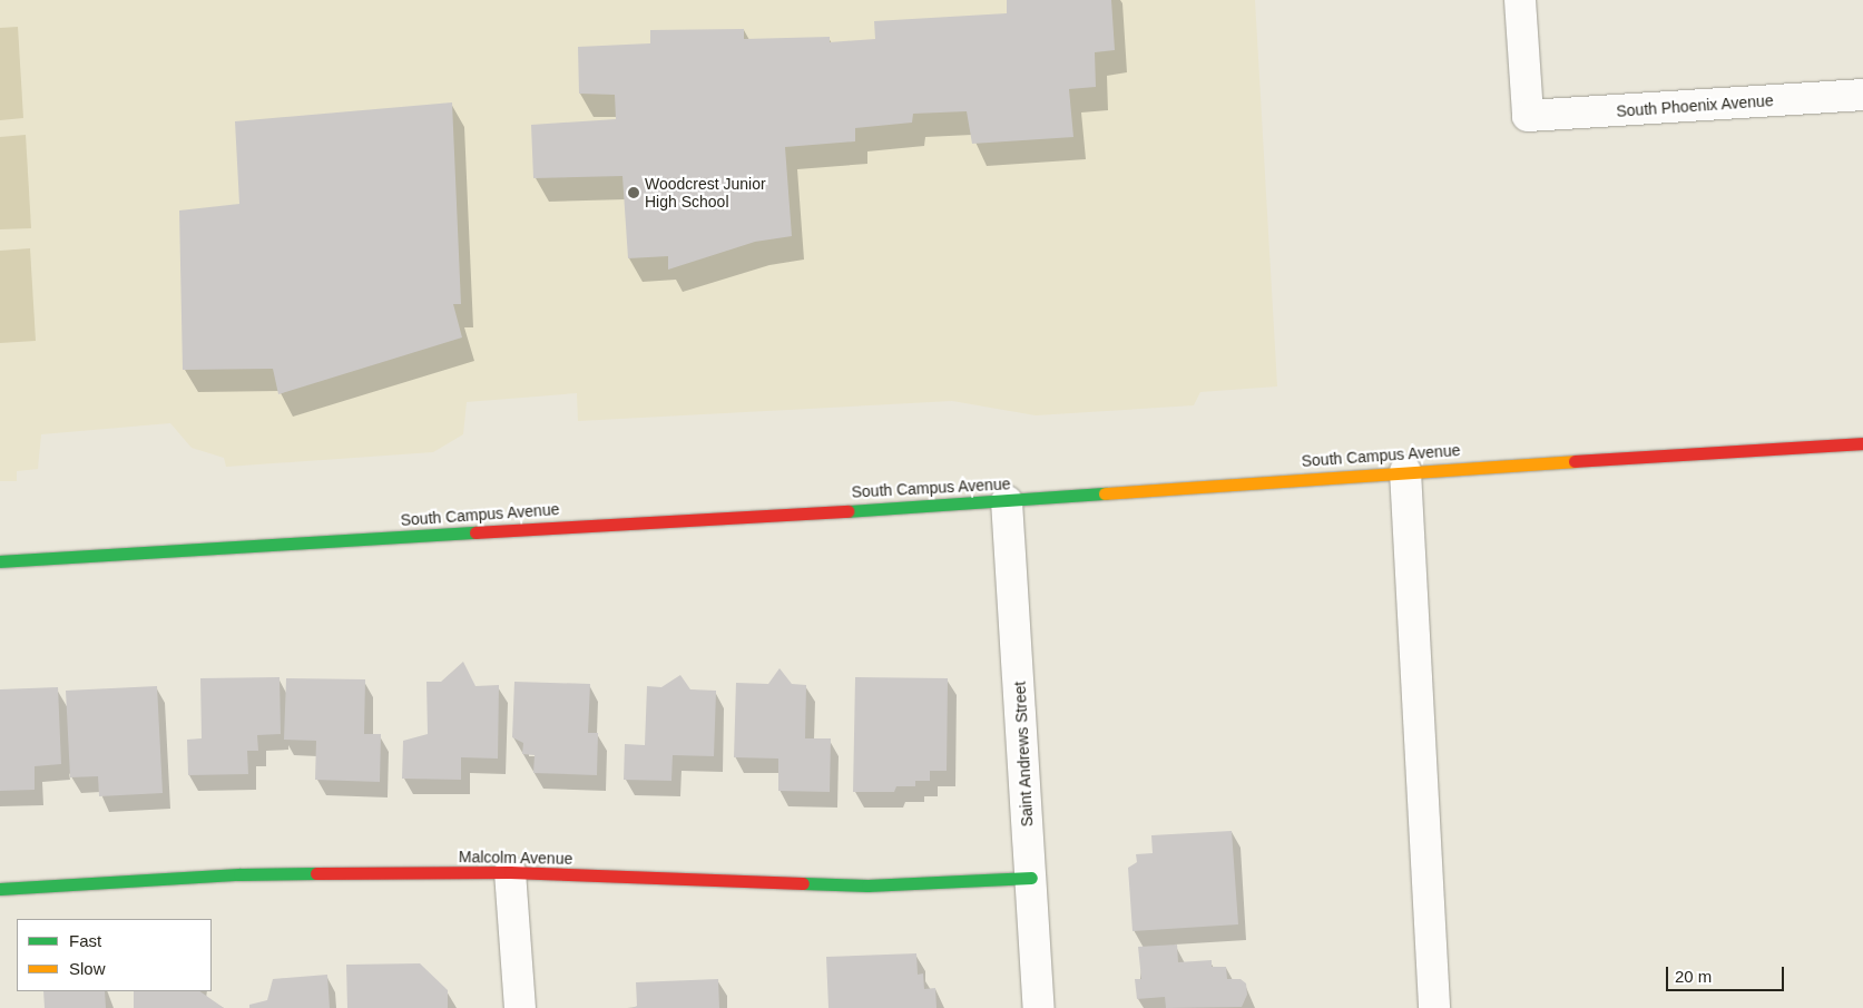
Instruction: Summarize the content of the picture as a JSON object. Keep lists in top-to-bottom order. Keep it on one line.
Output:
{"streets":{"street":["South Phoenix Avenue","South Campus Avenue","Saint Andrews Street","Malcolm Avenue"]},"crossings":[["South Campus Avenue","Saint Andrews Street"],["Saint Andrews Street","Malcolm Avenue"]],"places":["Woodcrest Junior High School"],"legend":["Fast","Slow"],"scale_bar":"20 m"}
